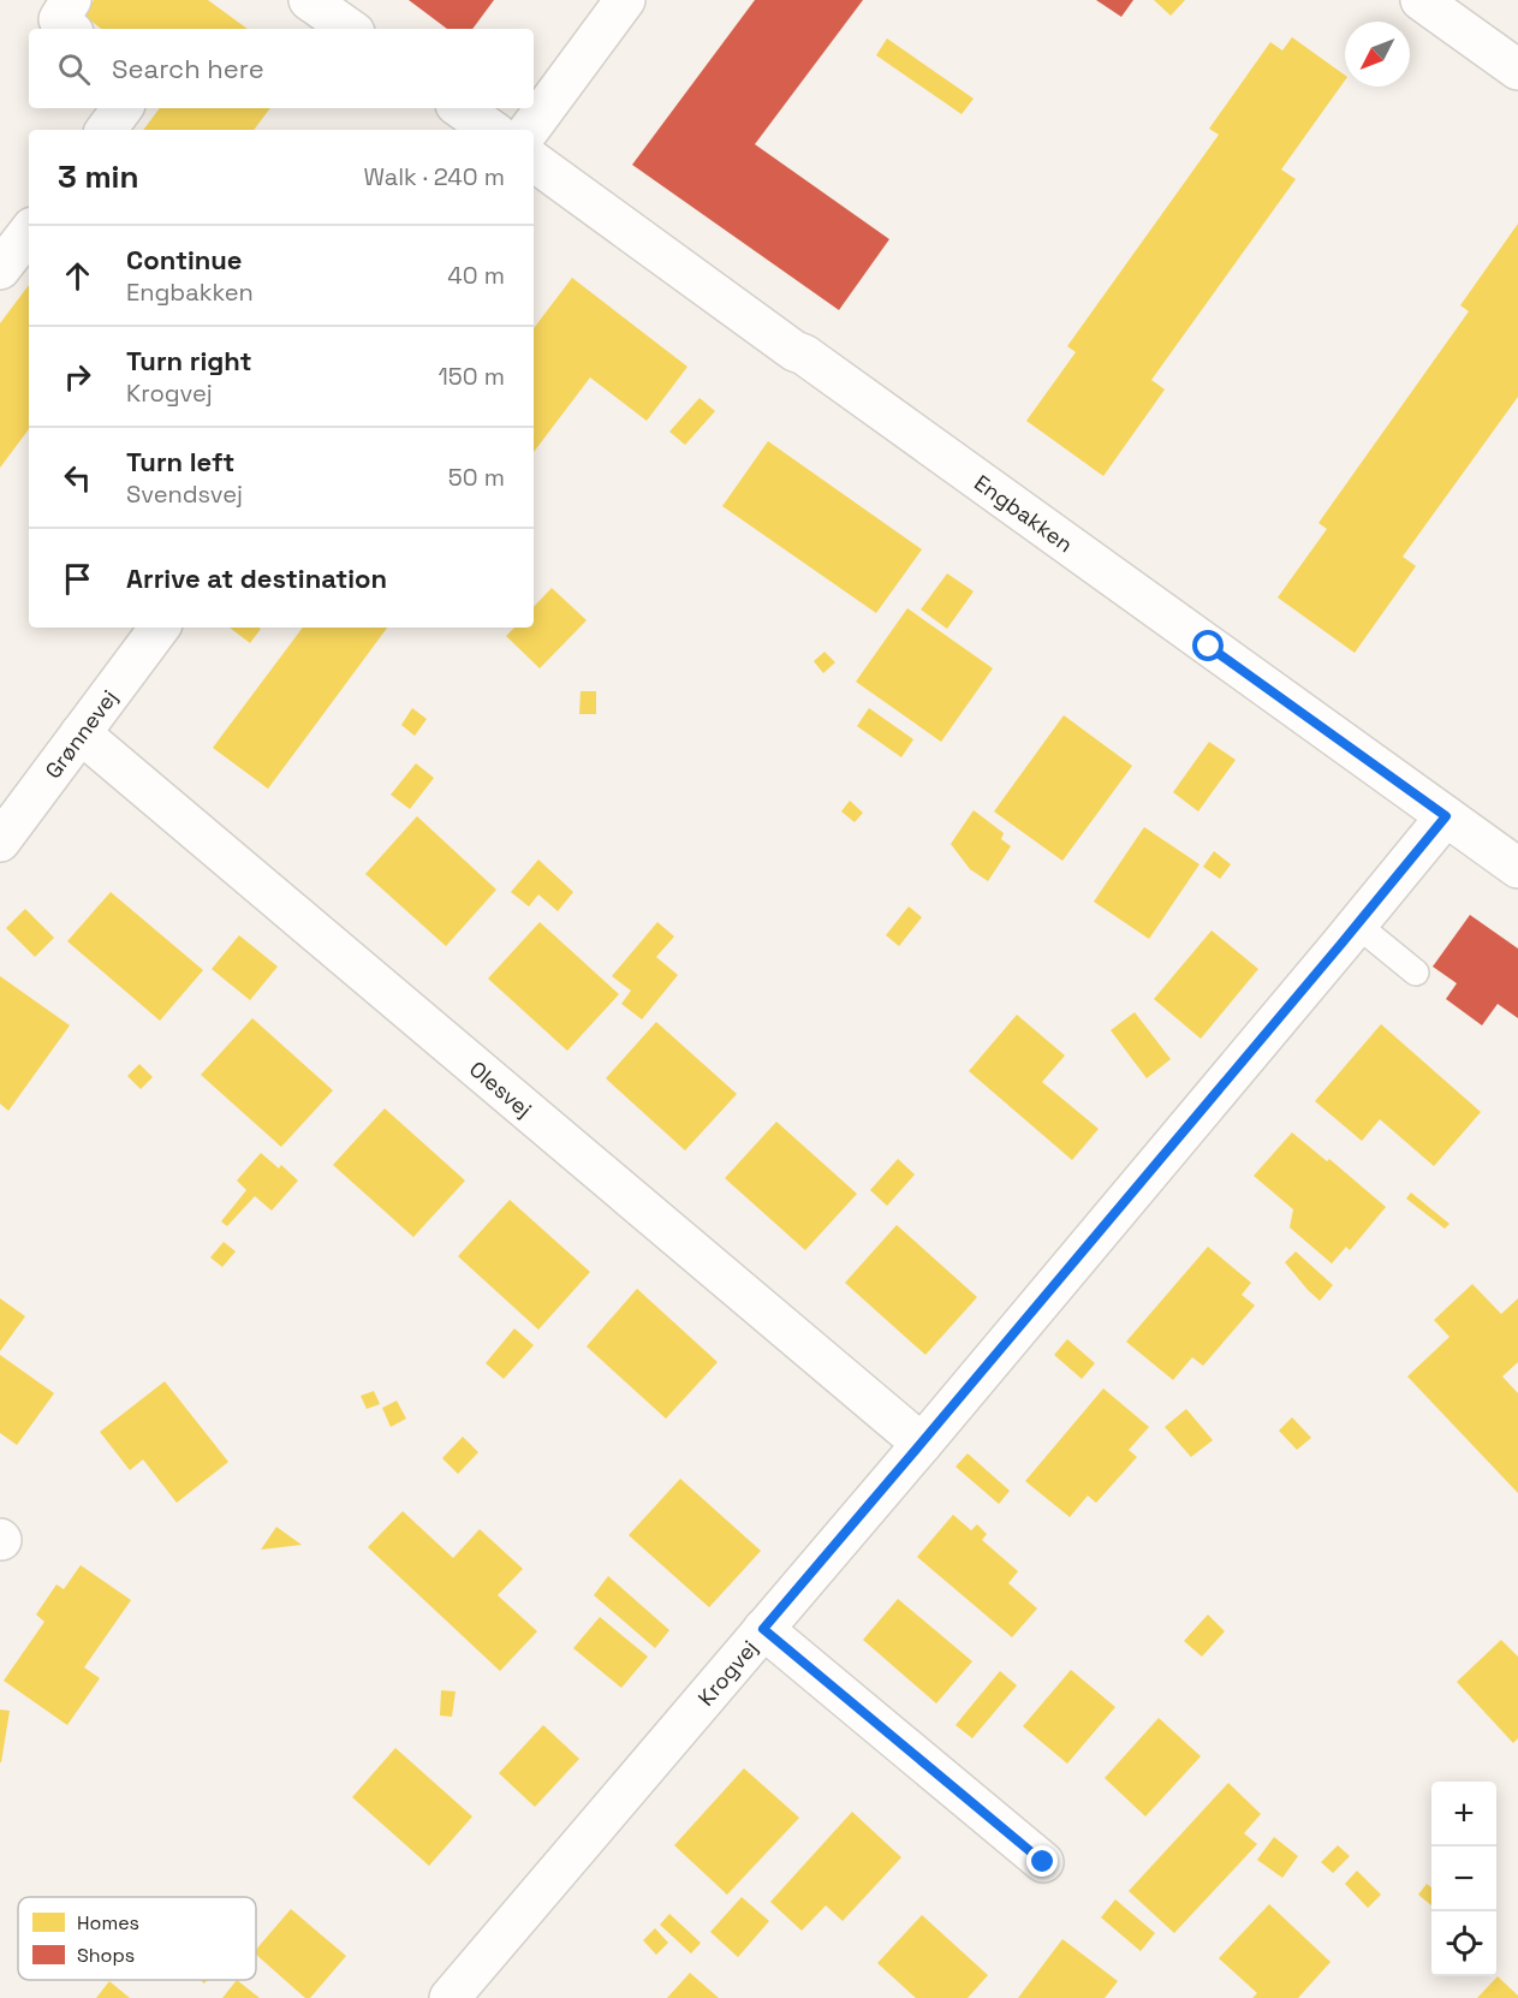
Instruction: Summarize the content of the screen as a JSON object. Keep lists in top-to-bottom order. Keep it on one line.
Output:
{"streets":{"street":["Engbakken","Grønnevej","Olesvej","Krogvej"]},"crossings":[["Engbakken","Krogvej"],["Grønnevej","Olesvej"],["Olesvej","Krogvej"]],"legend":["Homes","Shops"],"north":"bottom left","page":{"search":"Search here","heading":["3 min","Walk · 240 m"],"list":[["Continue","Engbakken","40 m"],["Turn right","Krogvej","150 m"],["Turn left","Svendsvej","50 m"],"Arrive at destination"],"map_buttons":["+","−"]}}
